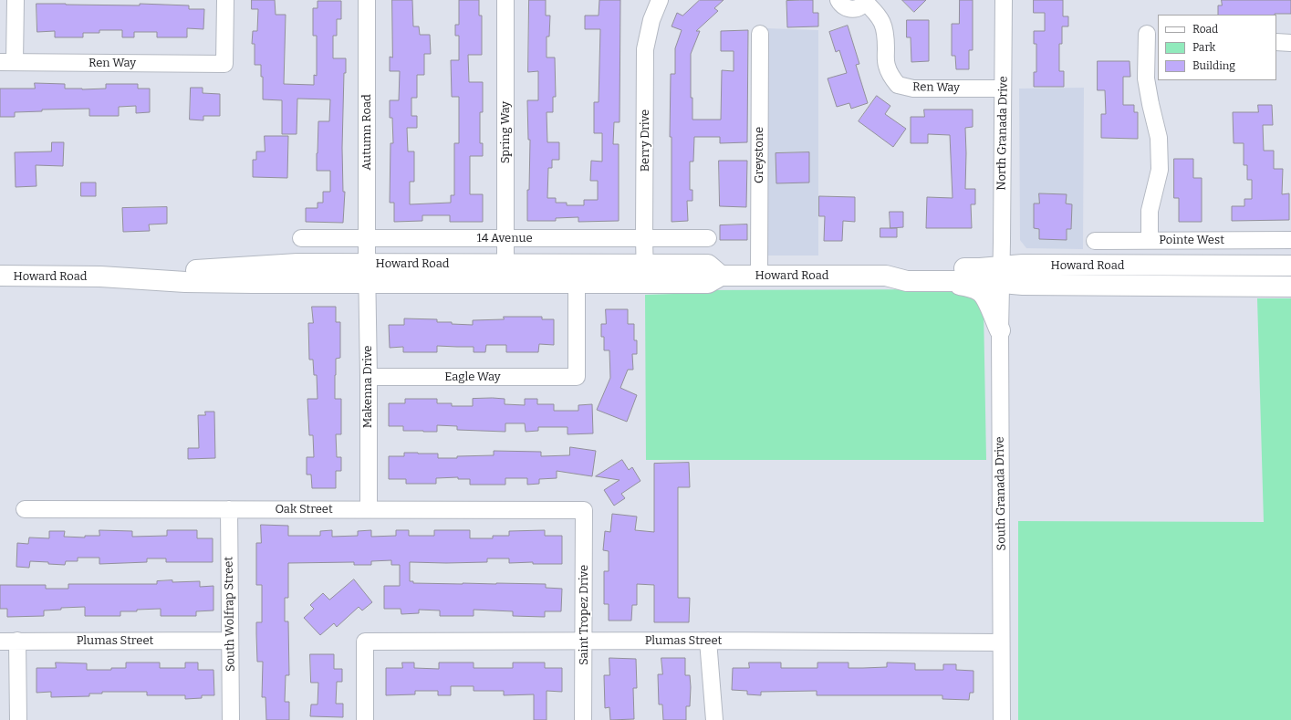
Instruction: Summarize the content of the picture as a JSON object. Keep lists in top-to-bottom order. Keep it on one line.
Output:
{"streets":{"main road":["Howard Road"],"street":["Ren Way","Autumn Road","Spring Way","North Granada Drive","Berry Drive","Greystone","14 Avenue","Pointe West","Eagle Way","Makenna Drive","South Granada Drive","Oak Street","South Wolfrap Street","Saint Tropez Drive","Plumas Street"]},"crossings":[["Ren Way","North Granada Drive"],["Autumn Road","14 Avenue"],["Autumn Road","Howard Road"],["Autumn Road","Makenna Drive"],["Spring Way","14 Avenue"],["Spring Way","Howard Road"],["North Granada Drive","Howard Road"],["North Granada Drive","South Granada Drive"],["Berry Drive","14 Avenue"],["Berry Drive","Howard Road"],["Greystone","Howard Road"],["Howard Road","Eagle Way"],["Howard Road","Makenna Drive"],["Howard Road","South Granada Drive"],["Eagle Way","Makenna Drive"],["Makenna Drive","Oak Street"],["South Granada Drive","Plumas Street"],["Oak Street","South Wolfrap Street"],["Oak Street","Saint Tropez Drive"],["South Wolfrap Street","Plumas Street"],["Saint Tropez Drive","Plumas Street"]],"legend":["Road","Park","Building"]}
